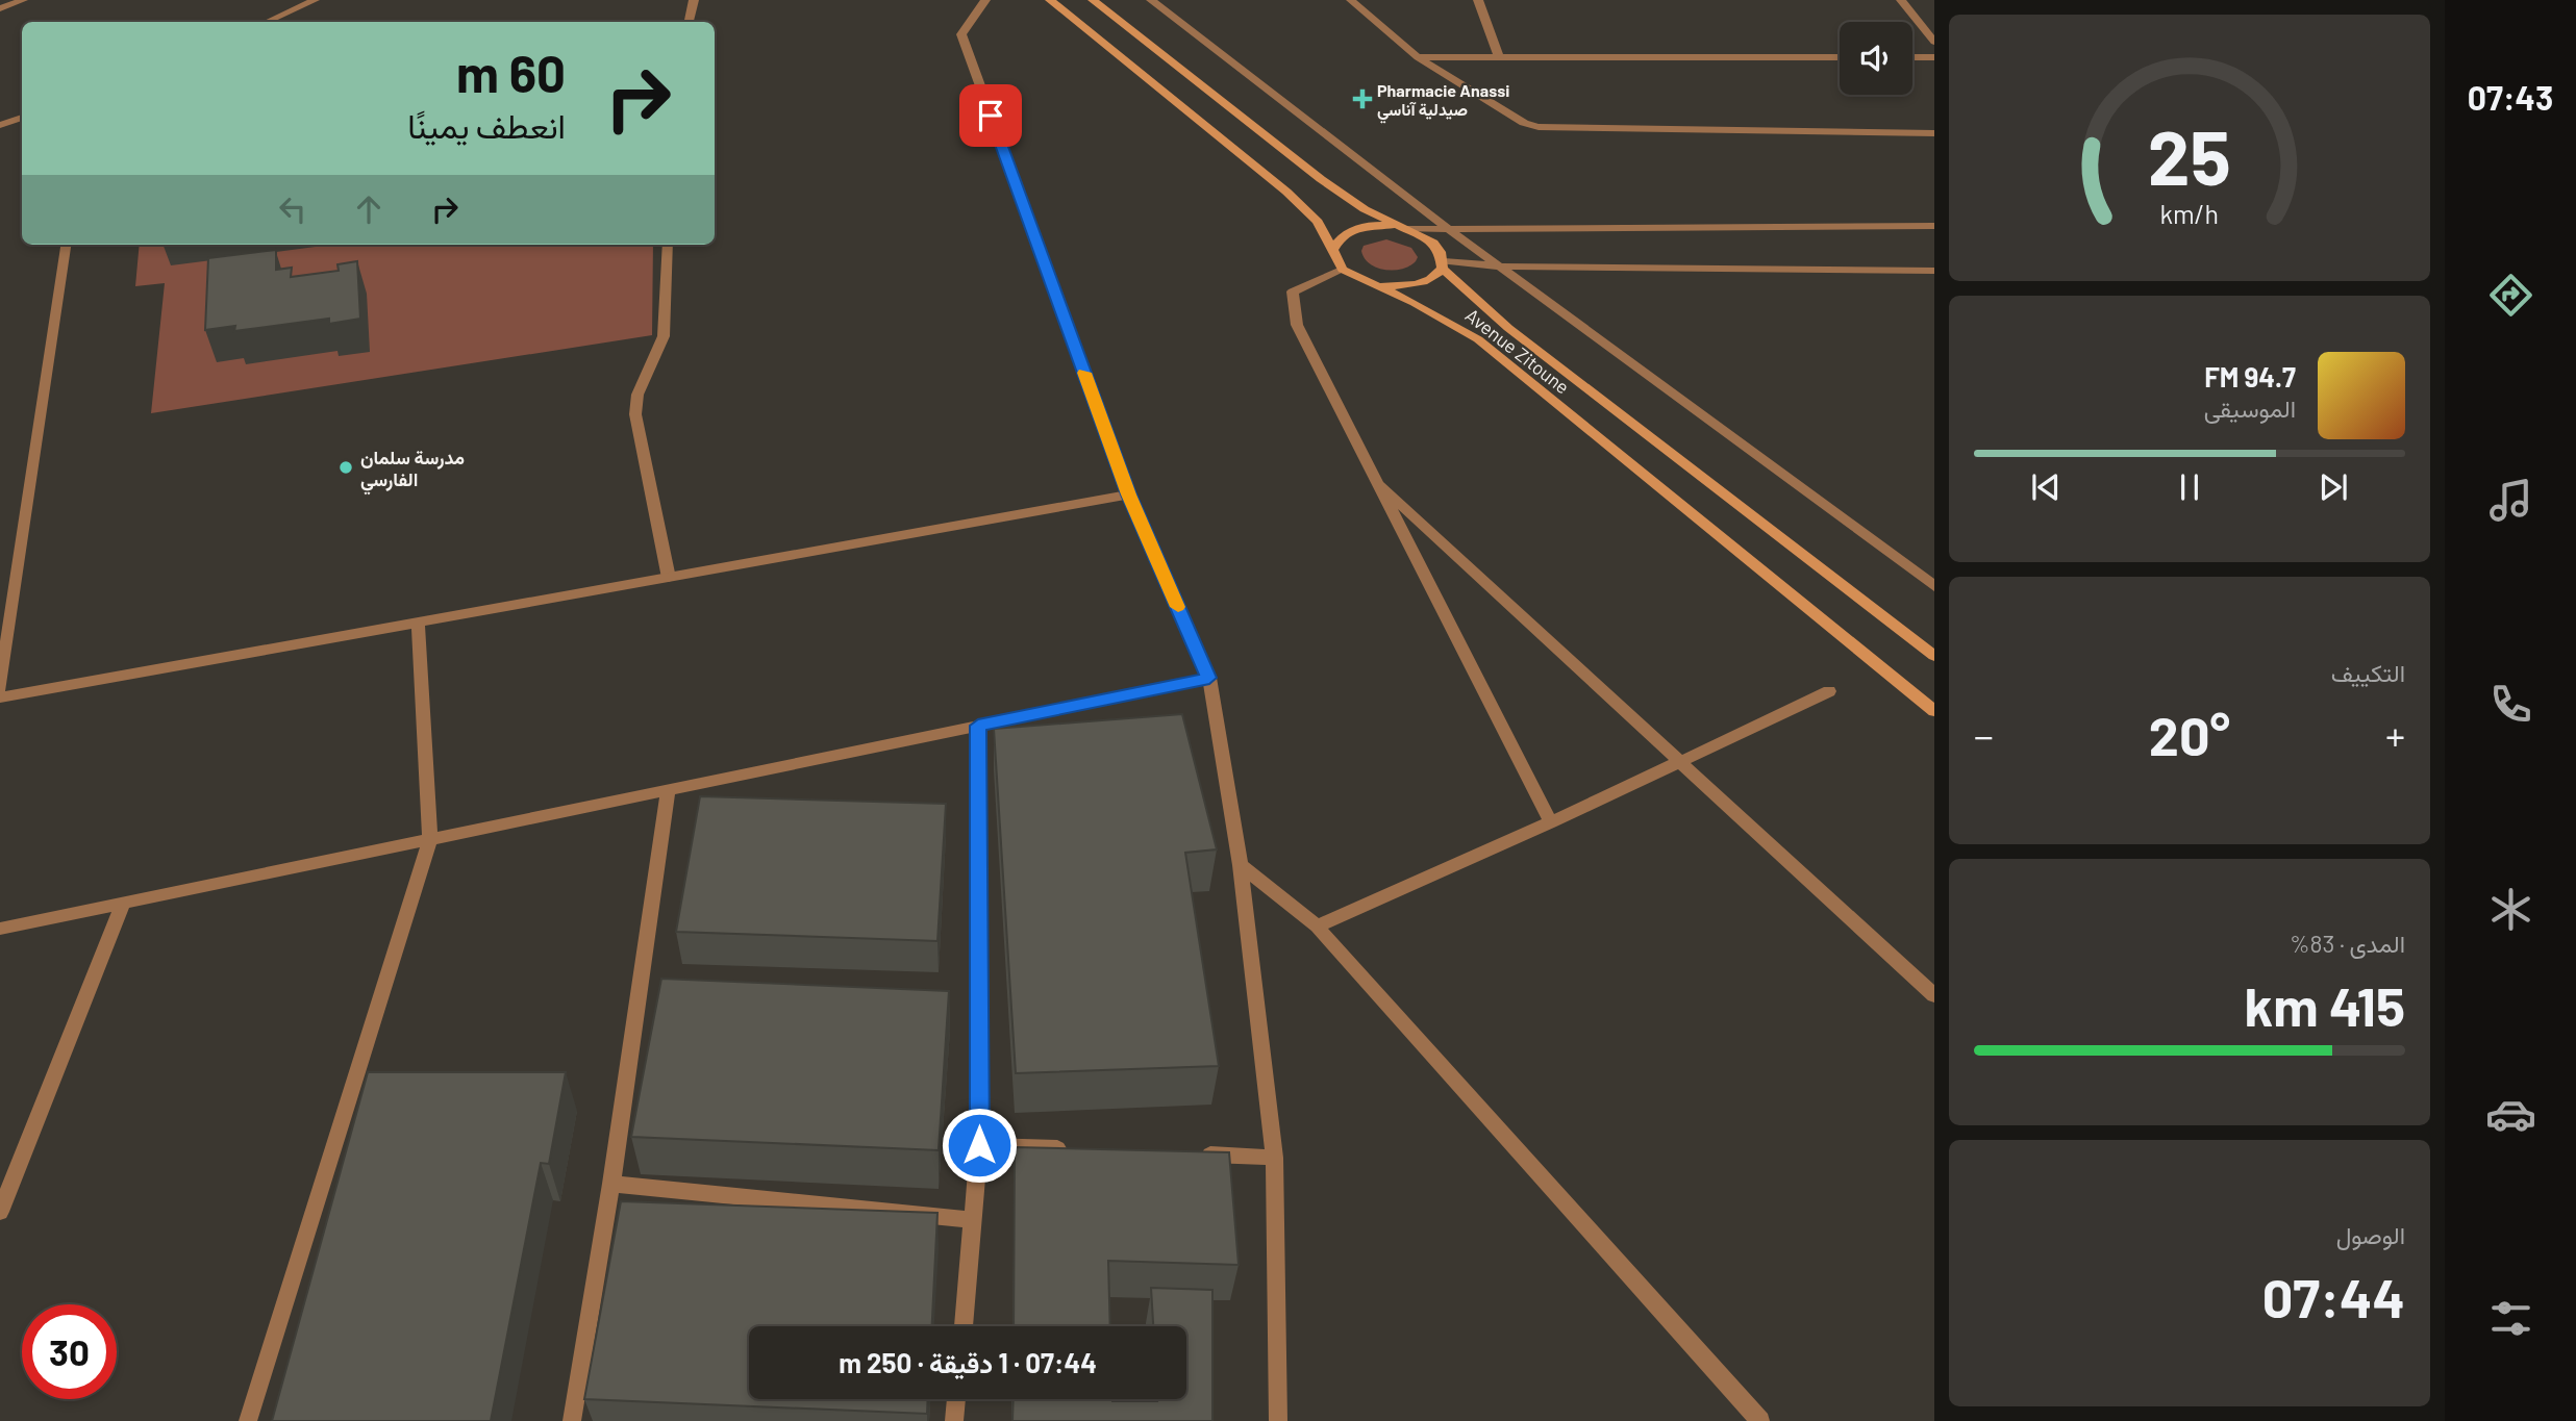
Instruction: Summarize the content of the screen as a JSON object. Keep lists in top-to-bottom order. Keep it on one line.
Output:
{"streets":{"main road":["Avenue Zitoune"]},"places":{"health":["Pharmacie Anassi صيدلية آناسي"],"other":["مدرسة سلمان الفارسي"]},"page":{"tabs":"07:43","turn":["60 m","انعطف يمينًا"],"song":["94.7 FM","الموسيقى"],"tile":["التكييف",["المدى · 83%","415 km"],["الوصول","07:44"]],"heat":["−","20°","+"],"limit":"30","trip":"07:44 · 1 دقيقة · 250 m","gauge":["25","km/h"]}}
